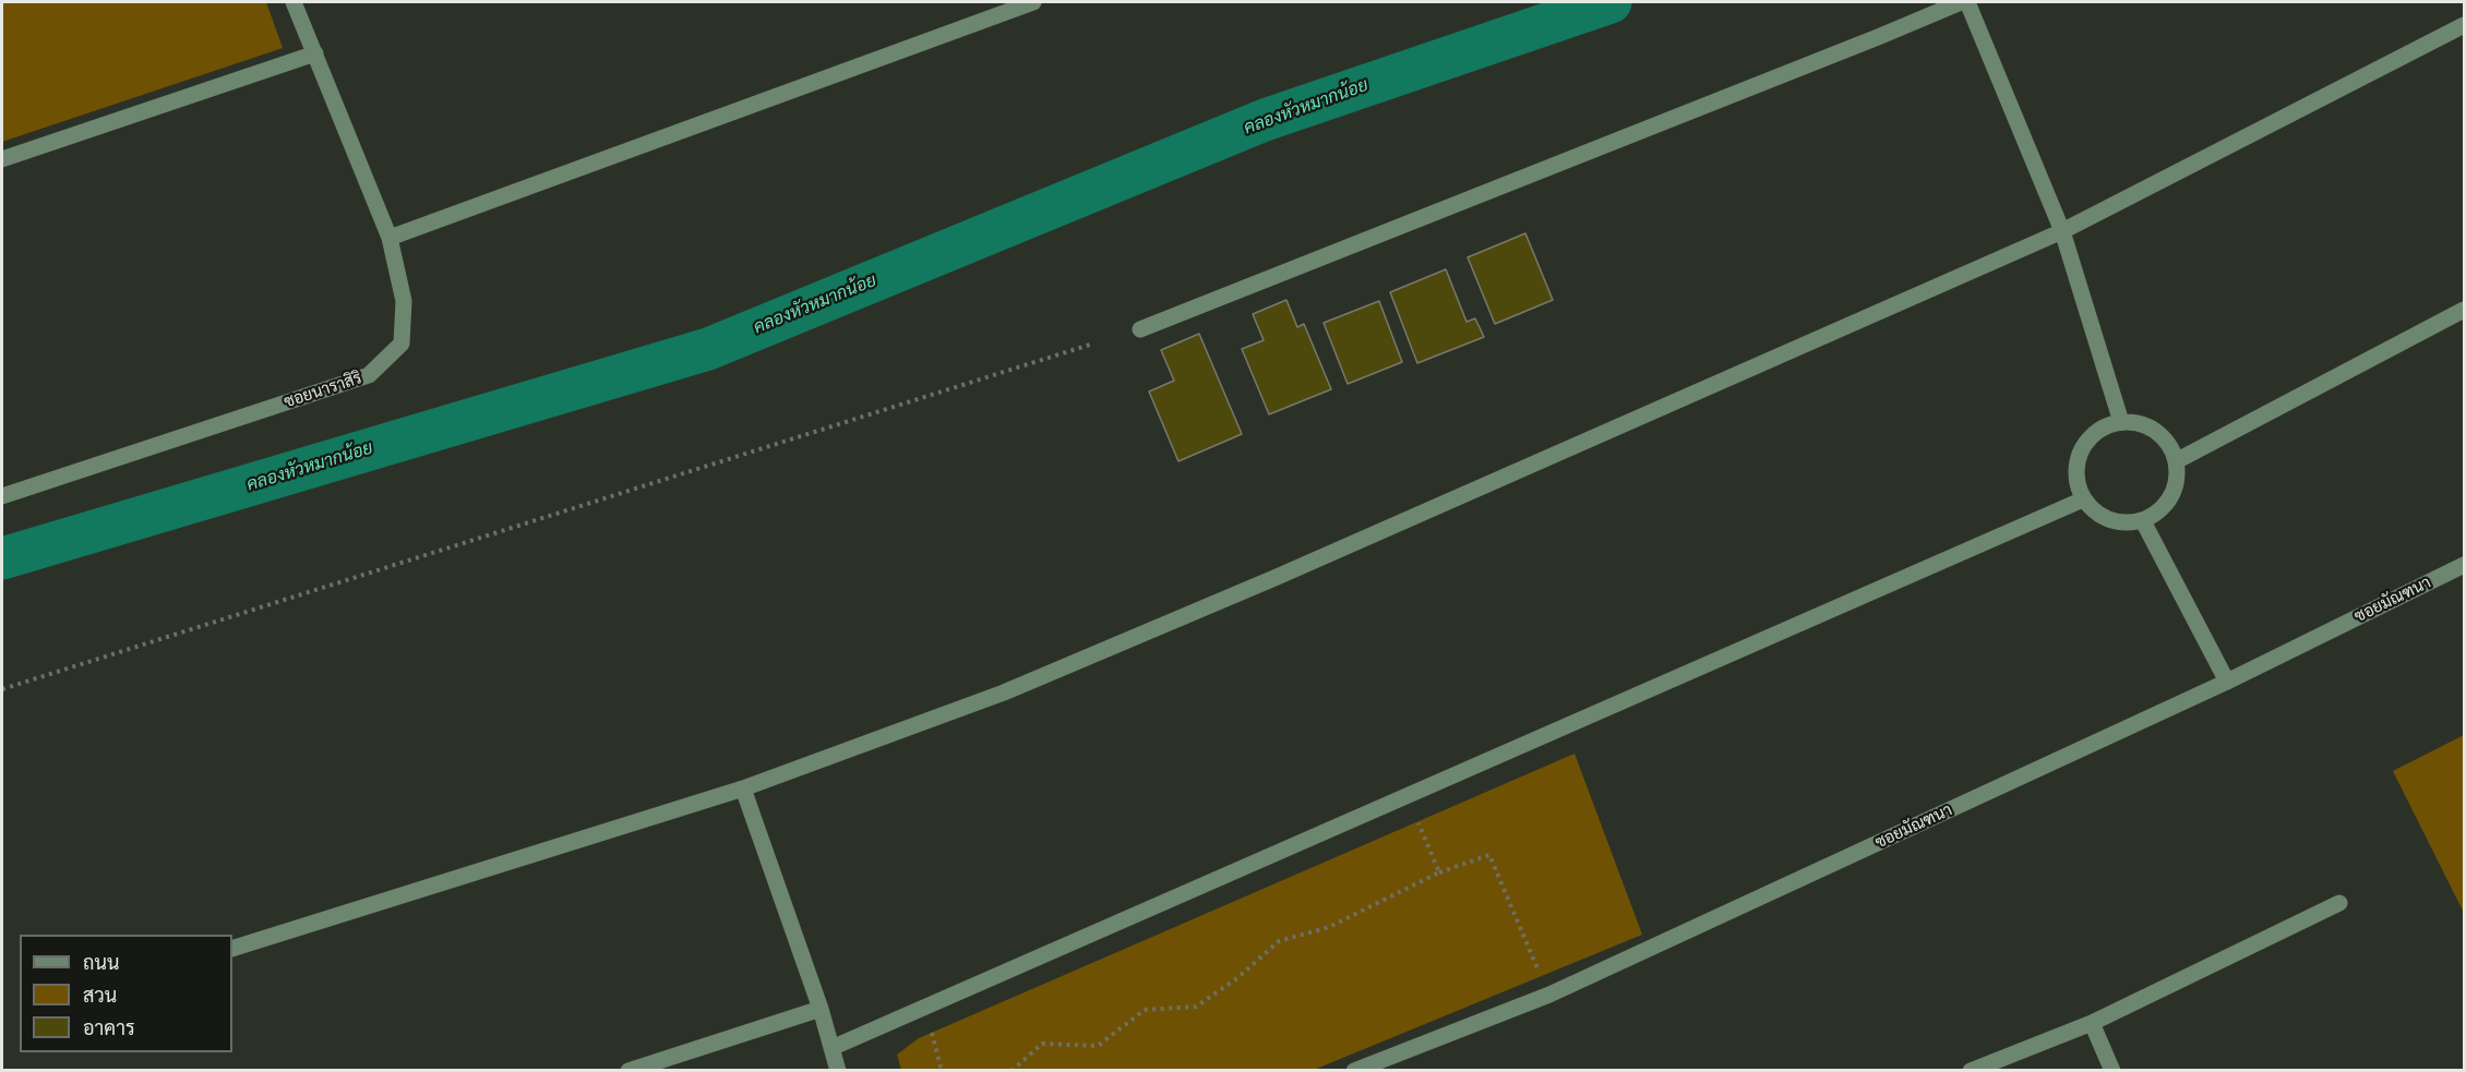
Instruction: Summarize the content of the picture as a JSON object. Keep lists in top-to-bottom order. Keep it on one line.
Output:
{"streets":{"street":["ซอยนาราสิริ","ซอยมัณฑนา"]},"water":["คลองหัวหมากน้อย"],"legend":["ถนน","สวน","อาคาร"]}
